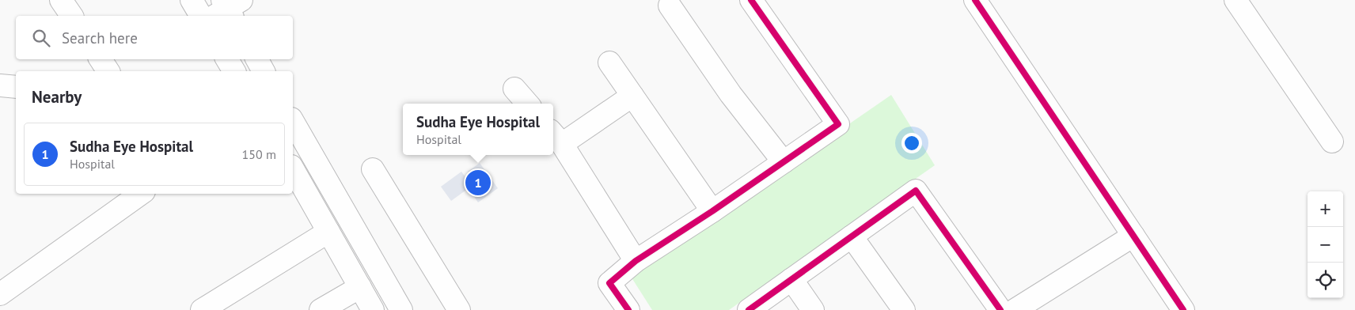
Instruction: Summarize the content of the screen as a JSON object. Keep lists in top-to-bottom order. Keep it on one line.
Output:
{"page":{"search":"Search here","heading":"Nearby","popup":["Sudha Eye Hospital","Hospital"],"list":[{"mark":"1","name":"Sudha Eye Hospital","note":"Hospital","value":"150 m"}],"pins":"1","map_buttons":["+","−"]}}
